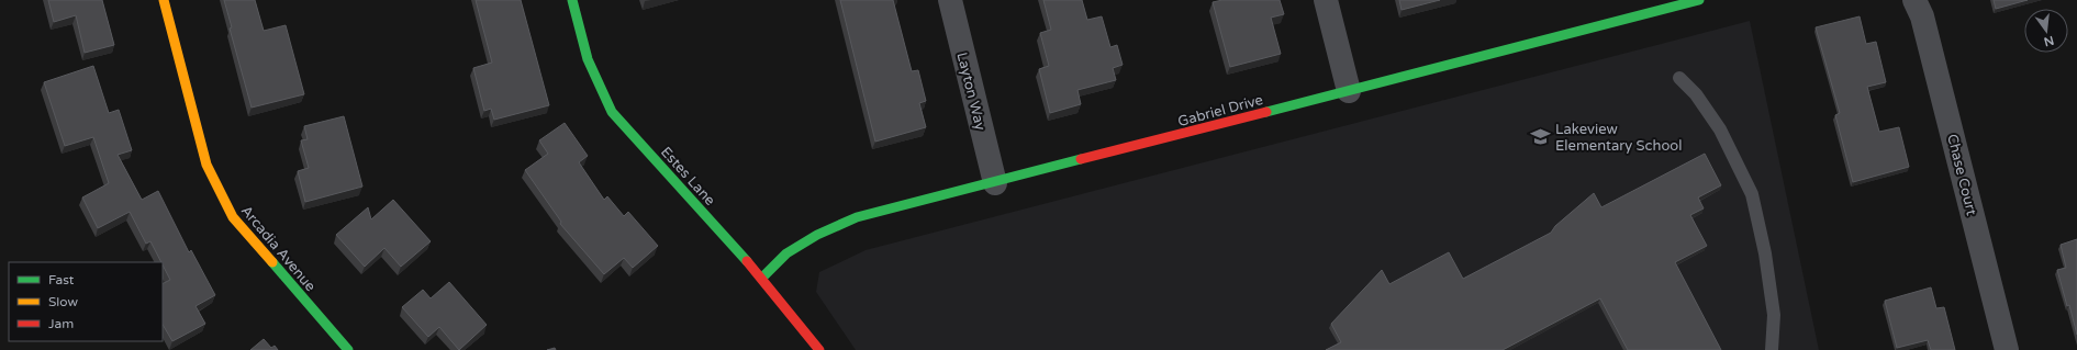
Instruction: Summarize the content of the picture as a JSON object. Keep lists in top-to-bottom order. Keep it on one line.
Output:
{"streets":{"street":["Layton Way","Gabriel Drive","Chase Court","Estes Lane","Arcadia Avenue"]},"crossings":[["Layton Way","Gabriel Drive"],["Gabriel Drive","Estes Lane"]],"places":{"school or university":["Lakeview Elementary School"]},"legend":["Fast","Slow","Jam"],"north":"bottom"}
